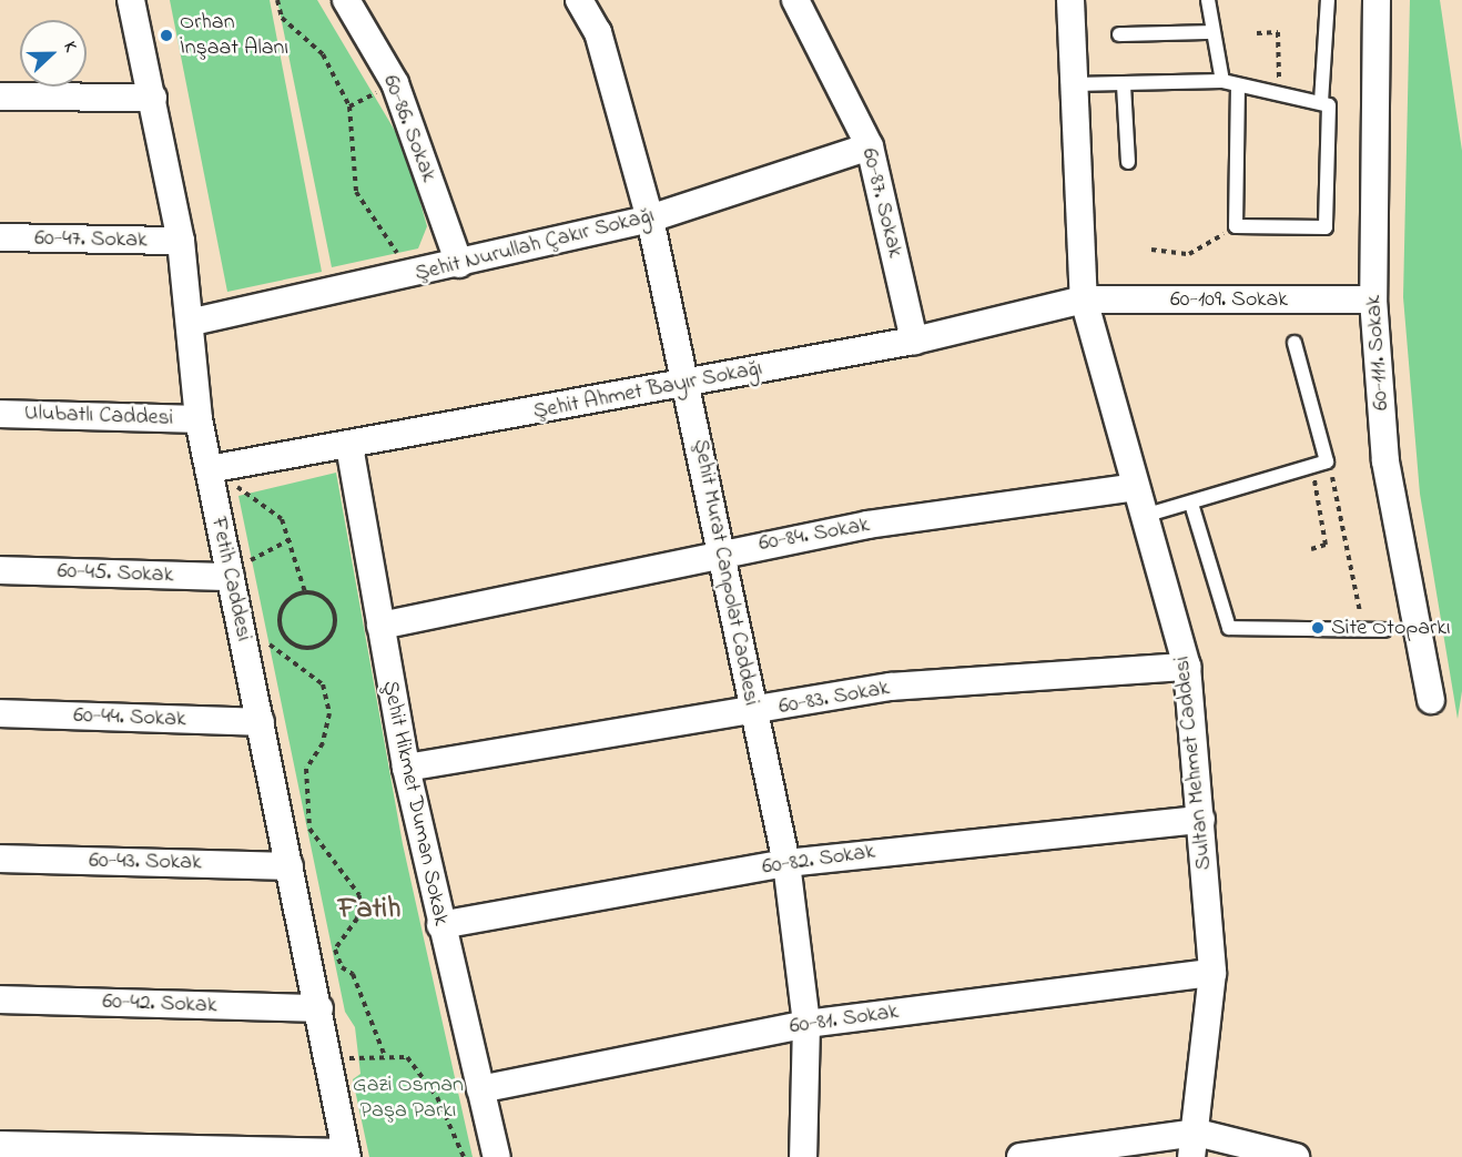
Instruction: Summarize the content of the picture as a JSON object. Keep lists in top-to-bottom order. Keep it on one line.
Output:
{"streets":{"street":["60-86. Sokak","60-87. Sokak","60-47. Sokak","Şehit Nurullah Çakır Sokağı","60-109. Sokak","60-111. Sokak","Şehit Ahmet Bayır Sokağı","Ulubatlı Caddesi","60-84. Sokak","Şehit Murat Canpolat Caddesi","60-45. Sokak","Fetih Caddesi","60-83. Sokak","60-44. Sokak","Sultan Mehmet Caddesi","Şehit Hikmet Duman Sokak","60-82. Sokak","60-43. Sokak","60-42. Sokak","60-81. Sokak"]},"crossings":[["60-86. Sokak","Şehit Nurullah Çakır Sokağı"],["60-87. Sokak","Şehit Nurullah Çakır Sokağı"],["60-87. Sokak","Şehit Ahmet Bayır Sokağı"],["60-47. Sokak","Fetih Caddesi"],["Şehit Nurullah Çakır Sokağı","Şehit Murat Canpolat Caddesi"],["Şehit Nurullah Çakır Sokağı","Fetih Caddesi"],["60-109. Sokak","60-111. Sokak"],["60-109. Sokak","Şehit Ahmet Bayır Sokağı"],["60-109. Sokak","Sultan Mehmet Caddesi"],["Şehit Ahmet Bayır Sokağı","Şehit Murat Canpolat Caddesi"],["Şehit Ahmet Bayır Sokağı","Fetih Caddesi"],["Şehit Ahmet Bayır Sokağı","Sultan Mehmet Caddesi"],["Şehit Ahmet Bayır Sokağı","Şehit Hikmet Duman Sokak"],["Ulubatlı Caddesi","Fetih Caddesi"],["60-84. Sokak","Şehit Murat Canpolat Caddesi"],["60-84. Sokak","Sultan Mehmet Caddesi"],["60-84. Sokak","Şehit Hikmet Duman Sokak"],["Şehit Murat Canpolat Caddesi","60-83. Sokak"],["Şehit Murat Canpolat Caddesi","60-82. Sokak"],["Şehit Murat Canpolat Caddesi","60-81. Sokak"],["60-45. Sokak","Fetih Caddesi"],["Fetih Caddesi","60-44. Sokak"],["Fetih Caddesi","60-43. Sokak"],["Fetih Caddesi","60-42. Sokak"],["60-83. Sokak","Sultan Mehmet Caddesi"],["60-83. Sokak","Şehit Hikmet Duman Sokak"],["Sultan Mehmet Caddesi","60-82. Sokak"],["Sultan Mehmet Caddesi","60-81. Sokak"],["Şehit Hikmet Duman Sokak","60-82. Sokak"],["Şehit Hikmet Duman Sokak","60-81. Sokak"]],"districts":["Fatih"],"parks":["Gazi Osman Paşa Parkı"],"places":["Orhan İnşaat Alanı","Site Otoparkı"],"north":"right"}
